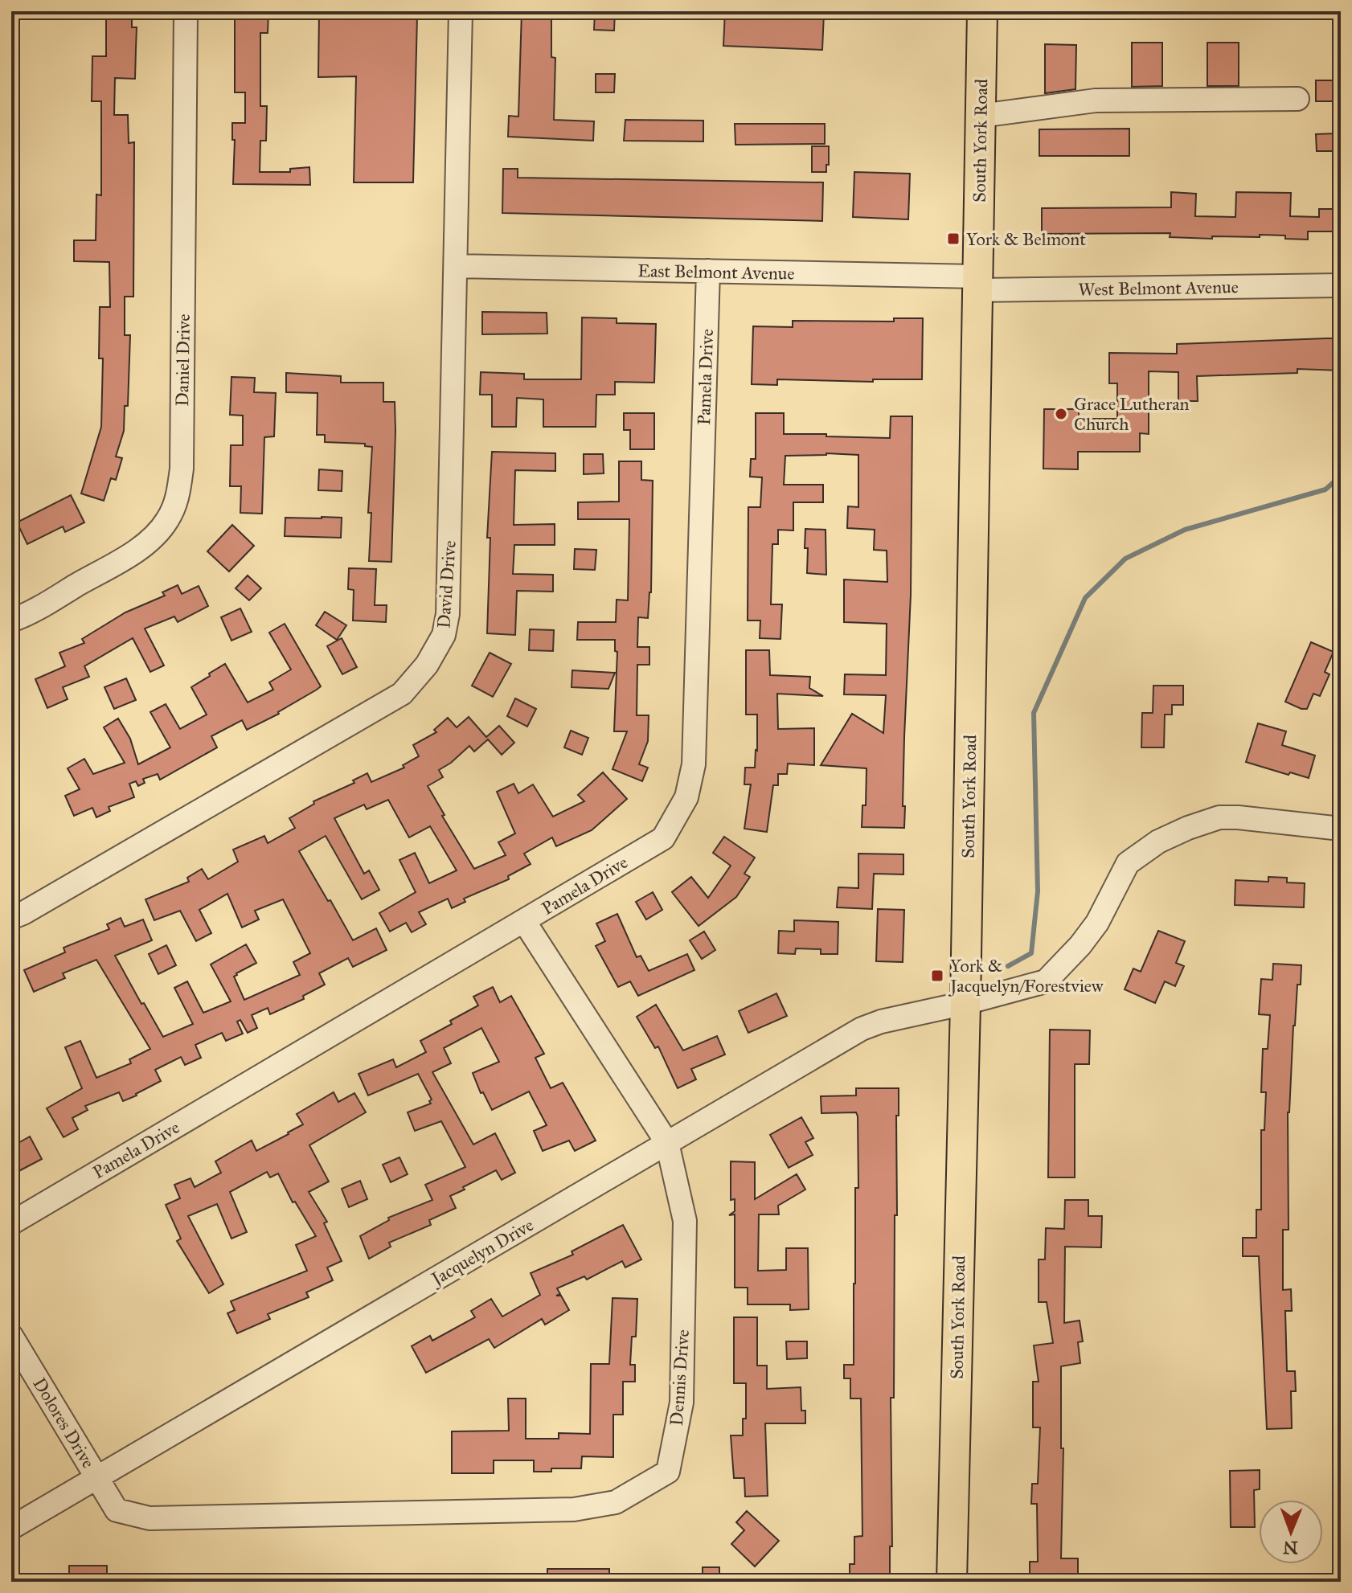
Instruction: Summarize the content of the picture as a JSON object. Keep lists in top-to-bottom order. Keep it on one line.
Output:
{"streets":{"main road":["South York Road"],"street":["East Belmont Avenue","West Belmont Avenue","Daniel Drive","Pamela Drive","David Drive","Jacquelyn Drive","Dennis Drive","Dolores Drive"]},"crossings":[["South York Road","East Belmont Avenue"],["South York Road","West Belmont Avenue"],["South York Road","Jacquelyn Drive"],["East Belmont Avenue","West Belmont Avenue"],["East Belmont Avenue","Pamela Drive"],["East Belmont Avenue","David Drive"],["Pamela Drive","Dennis Drive"],["Jacquelyn Drive","Dennis Drive"],["Jacquelyn Drive","Dolores Drive"],["Dennis Drive","Dolores Drive"]],"places":{"transit":["York & Belmont","York & Jacquelyn/Forestview"],"other":["Grace Lutheran Church"]},"north":"bottom"}
